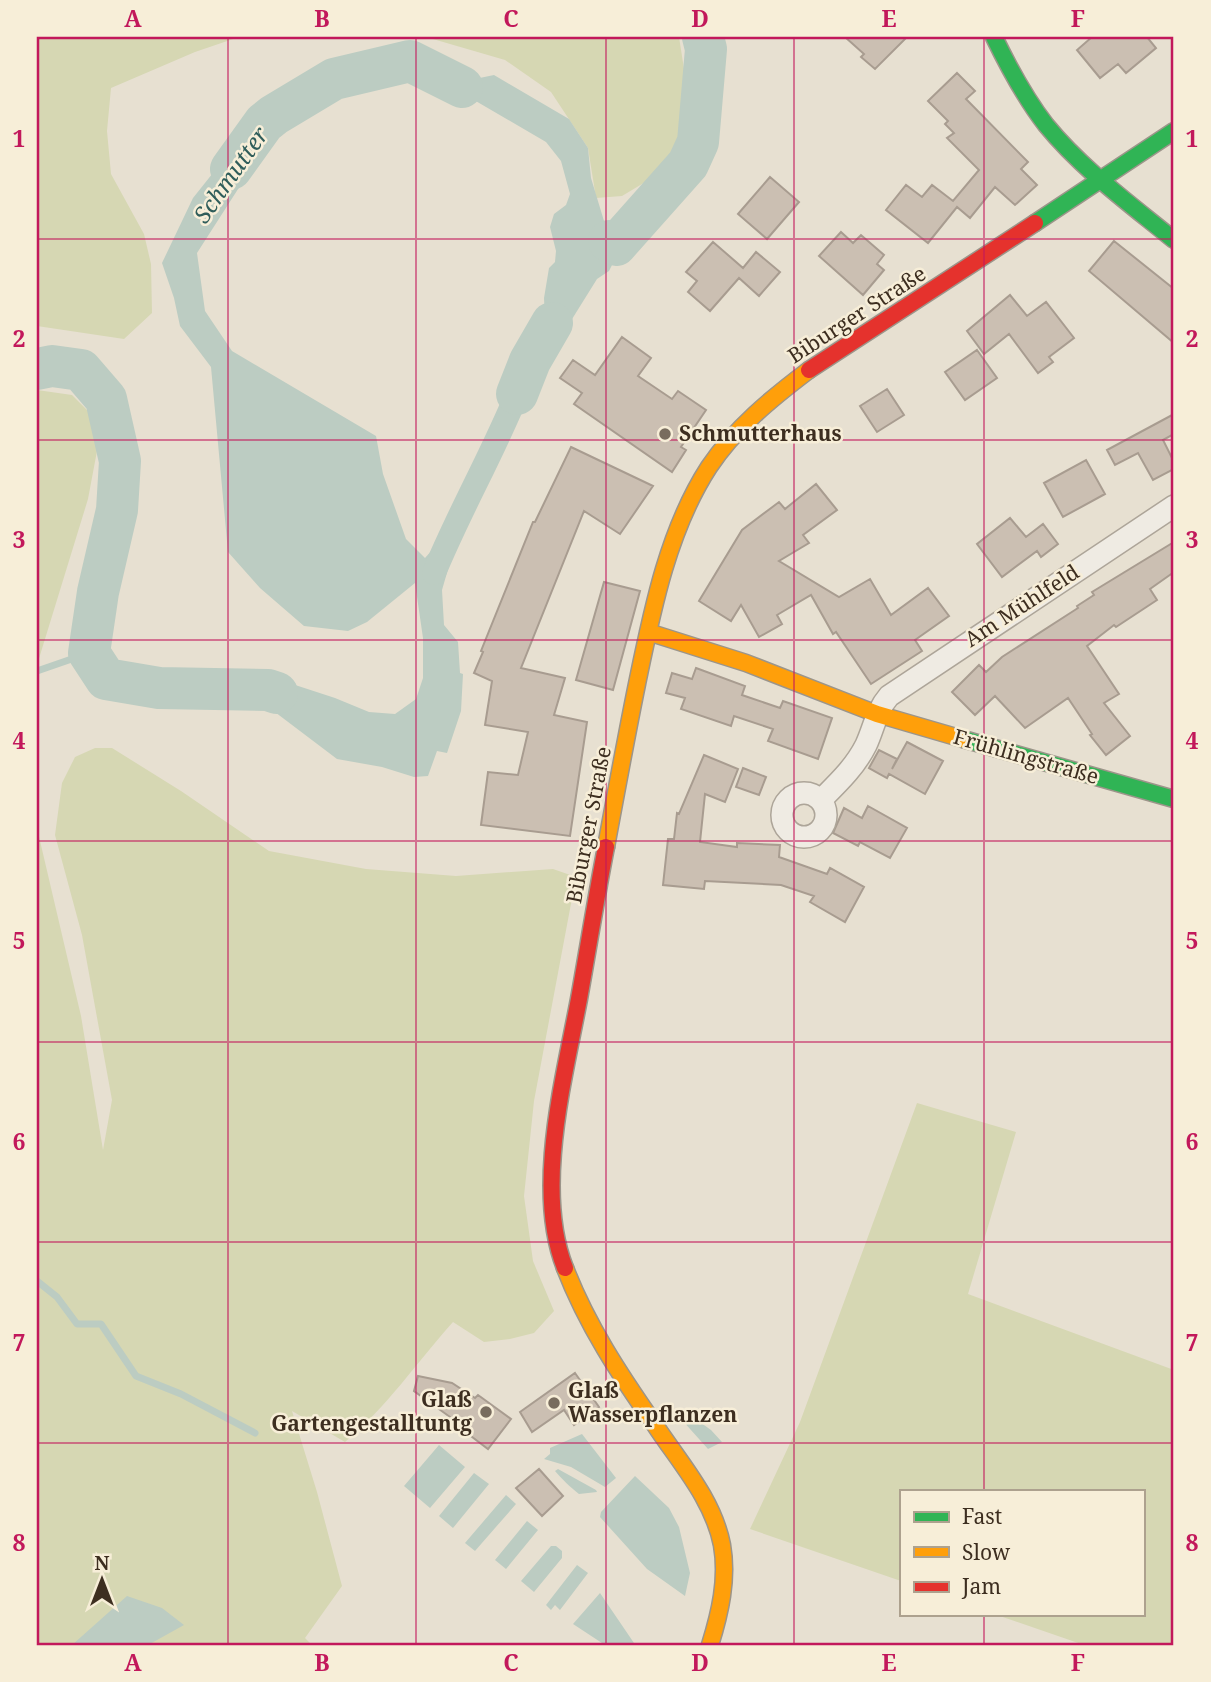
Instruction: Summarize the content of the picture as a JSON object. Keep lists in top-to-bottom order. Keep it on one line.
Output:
{"streets":{"street":["Biburger Straße","Am Mühlfeld","Frühlingstraße"]},"crossings":[["Biburger Straße","Frühlingstraße"],["Am Mühlfeld","Frühlingstraße"]],"water":["Schmutter"],"places":["Schmutterhaus","Glaß Wasserpflanzen","Glaß Gartengestalltuntg"],"legend":["Fast","Slow","Jam"],"north":"top","grid":{"columns":["A","B","C","D","E","F"],"rows":["1","2","3","4","5","6","7","8"]}}
